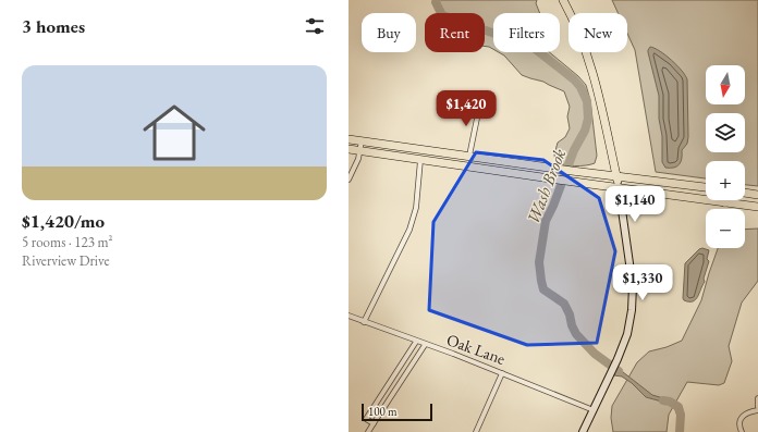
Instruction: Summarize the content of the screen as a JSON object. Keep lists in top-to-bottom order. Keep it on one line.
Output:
{"streets":{"street":["Oak Lane"]},"water":["Wash Brook"],"scale_bar":"100 m","north":"bottom","page":{"heading":"3 homes","chip":["Buy","Rent","Filters","New"],"list":[{"name":"$1,420/mo","note":"5 rooms · 123 m² · Riverview Drive"}],"map_buttons":["+","−"],"price":["$1,420","$1,140","$1,330"],"scale":"100 m"}}
